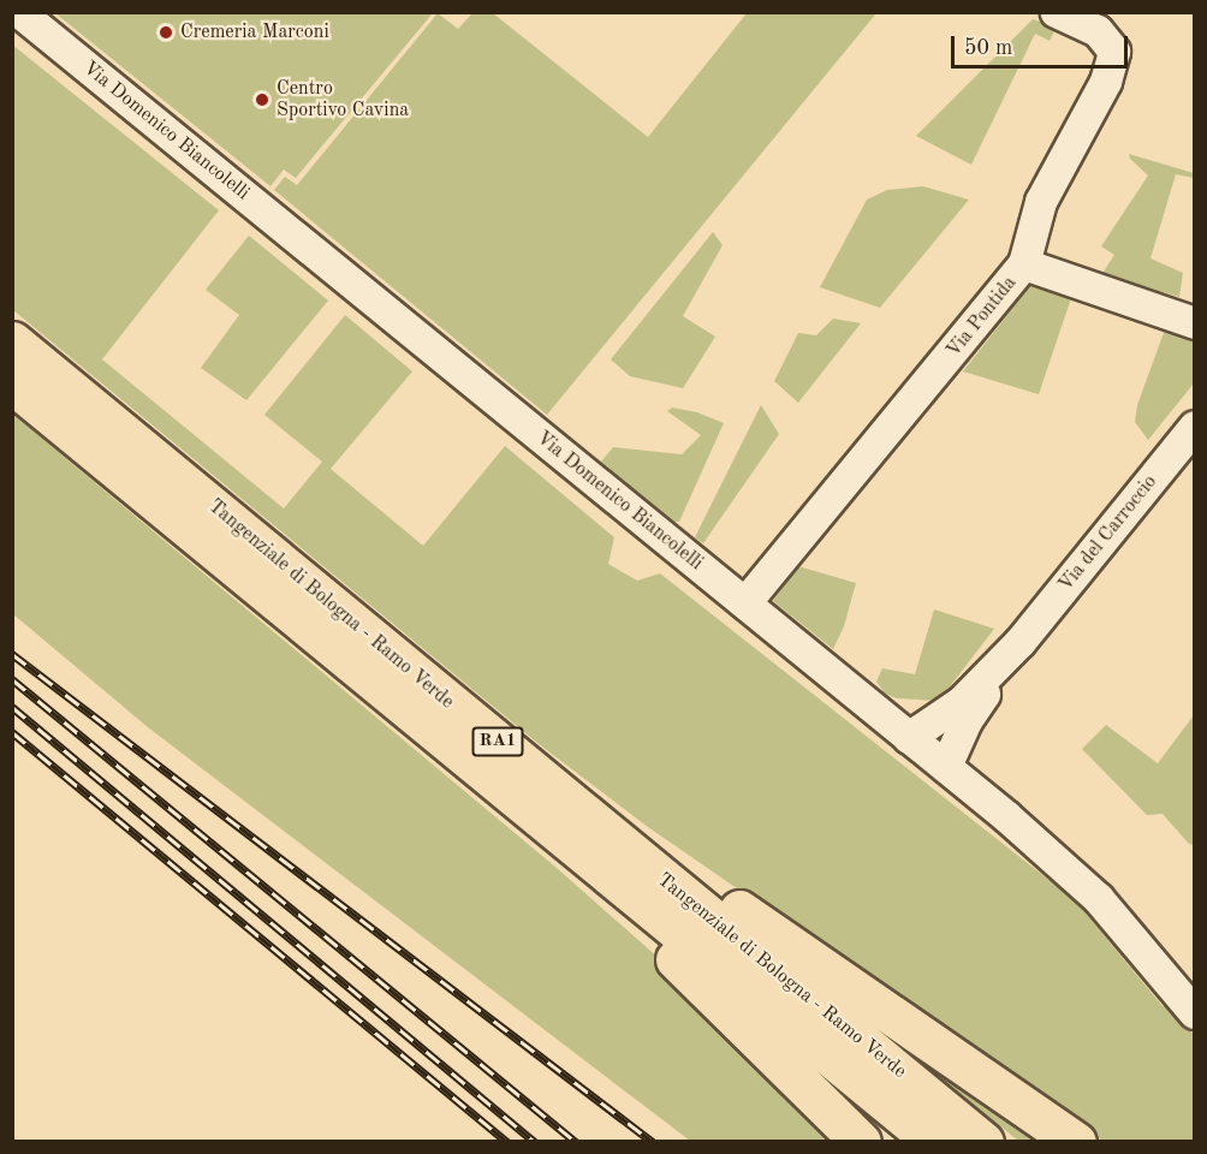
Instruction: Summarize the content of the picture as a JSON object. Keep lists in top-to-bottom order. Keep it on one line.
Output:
{"streets":{"highway":["Tangenziale di Bologna - Ramo Verde","RA1"],"street":["Via Domenico Biancolelli","Via Pontida","Via del Carroccio"]},"crossings":[["Via Domenico Biancolelli","Via Pontida"],["Via Domenico Biancolelli","Via del Carroccio"]],"places":["Cremeria Marconi","Centro Sportivo Cavina"],"scale_bar":"50 m"}
